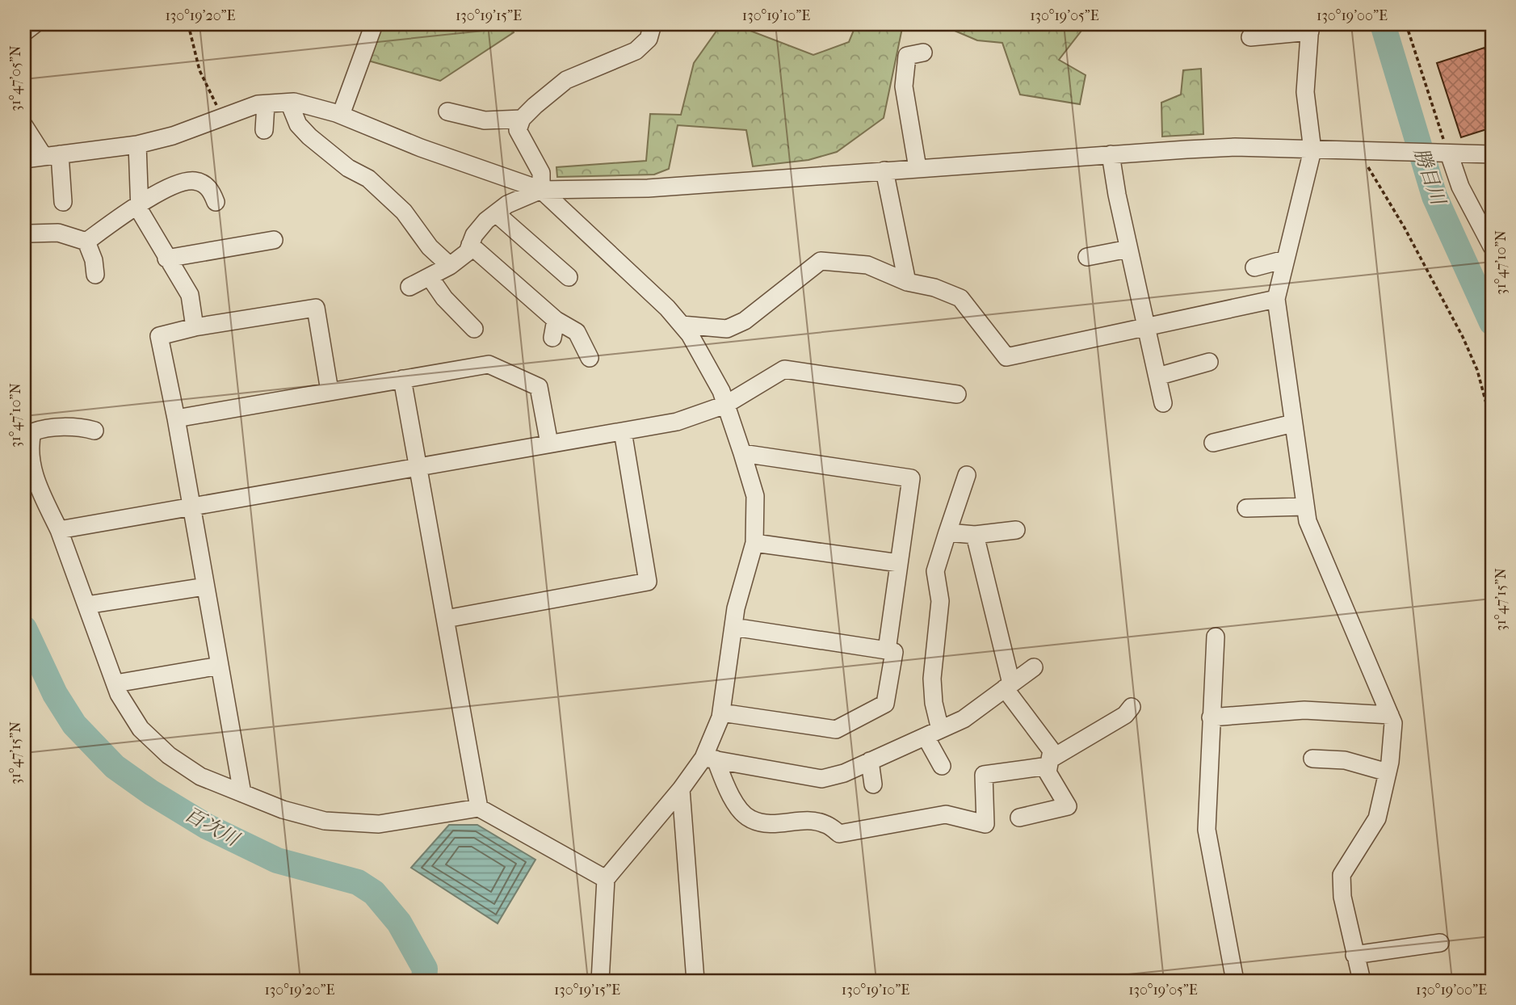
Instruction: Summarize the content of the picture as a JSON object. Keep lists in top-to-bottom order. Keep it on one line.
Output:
{"water":["勝目川","百次川"],"coordinates":["130°19'20\"E","130°19'15\"E","130°19'10\"E","130°19'05\"E","130°19'00\"E","31°47'05\"N","31°47'10\"N","31°47'15\"N"]}
